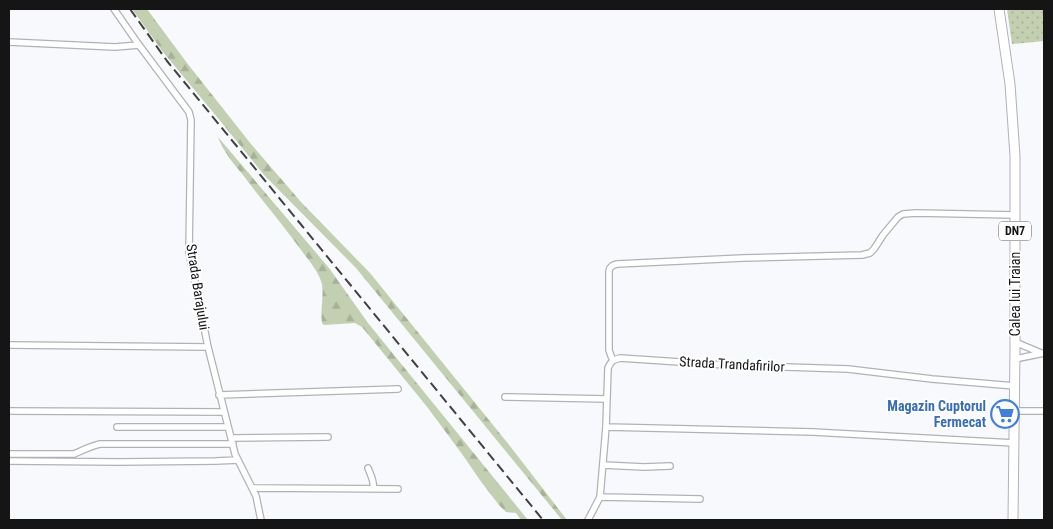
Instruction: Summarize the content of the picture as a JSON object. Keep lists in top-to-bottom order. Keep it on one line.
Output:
{"streets":{"highway":["DN7","Calea lui Traian"],"street":["Strada Barajului","Strada Trandafirilor"]},"crossings":[["Calea lui Traian","Strada Trandafirilor"]],"places":{"supermarket":["Magazin Cuptorul Fermecat"]}}
